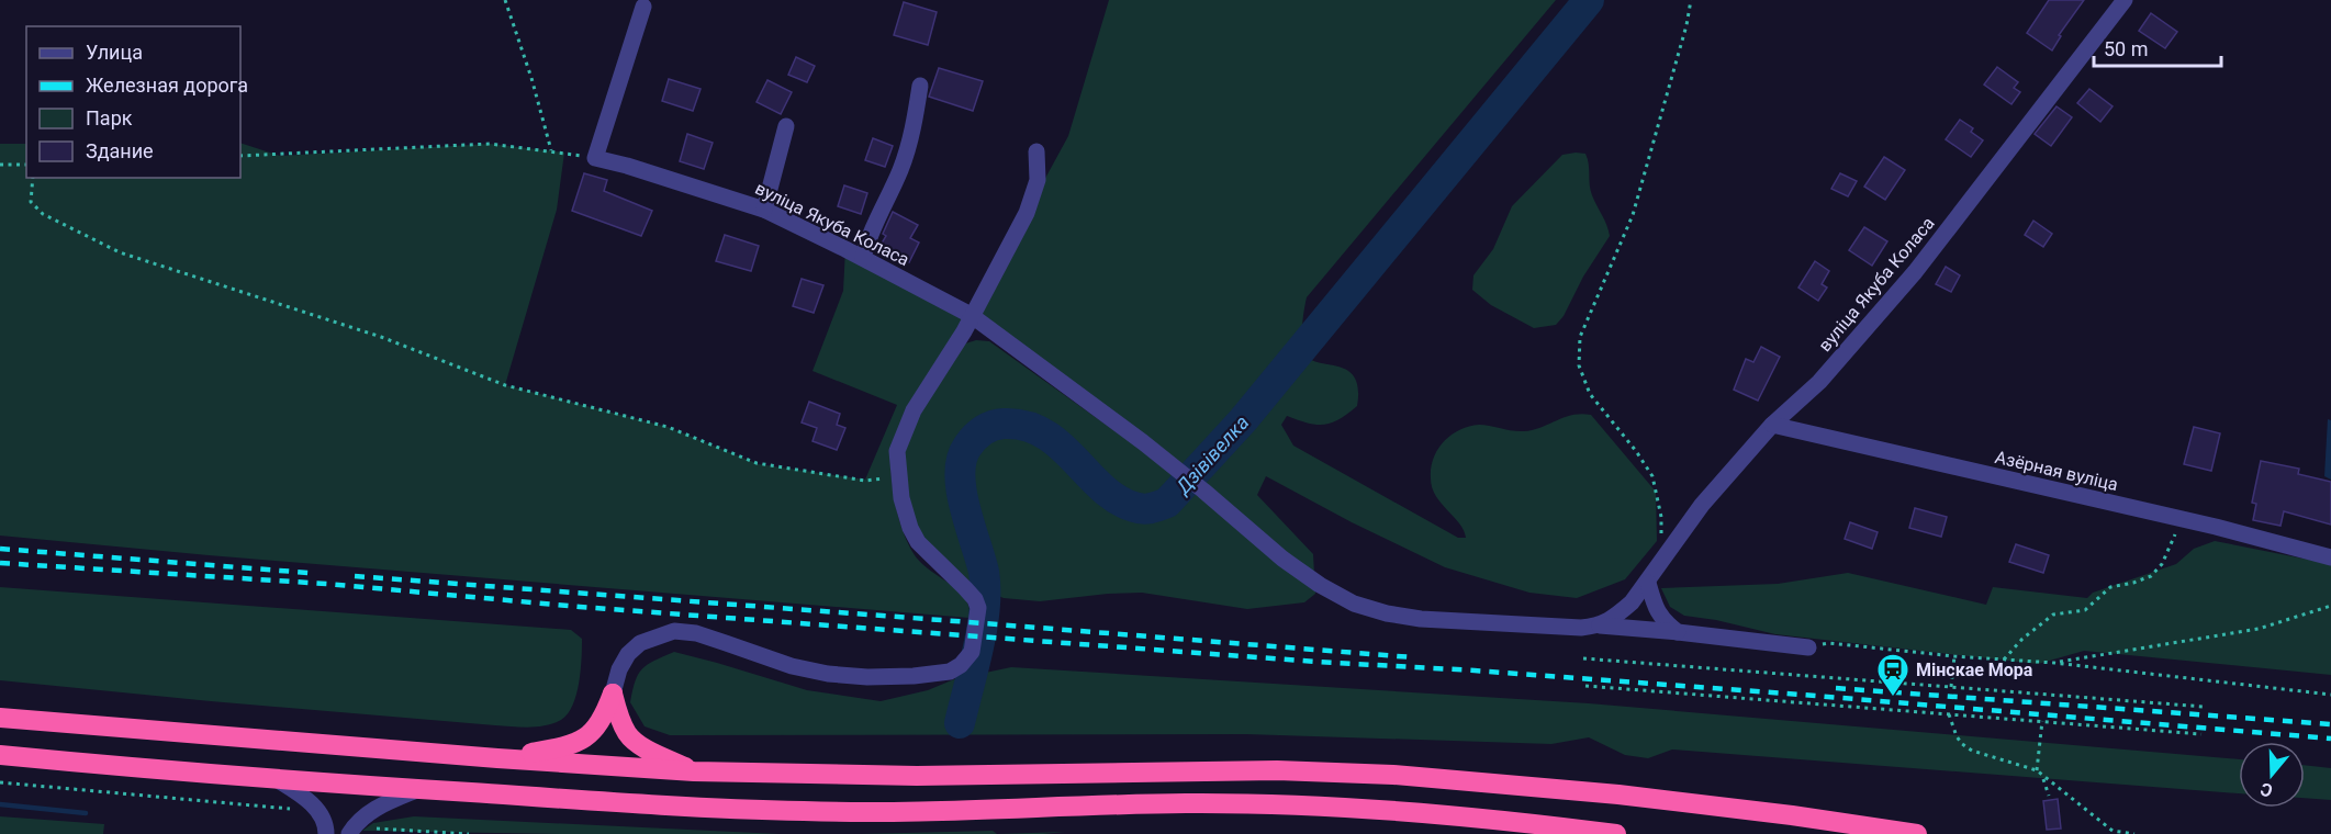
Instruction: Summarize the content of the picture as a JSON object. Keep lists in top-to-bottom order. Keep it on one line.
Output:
{"streets":{"street":["вуліца Якуба Коласа","Азёрная вуліца"]},"crossings":[["вуліца Якуба Коласа","Азёрная вуліца"]],"water":["Дзівівелка"],"places":{"station":["Мінскае Мора"]},"legend":["Улица","Железная дорога","Парк","Здание"],"scale_bar":"50 m","north":"bottom"}
